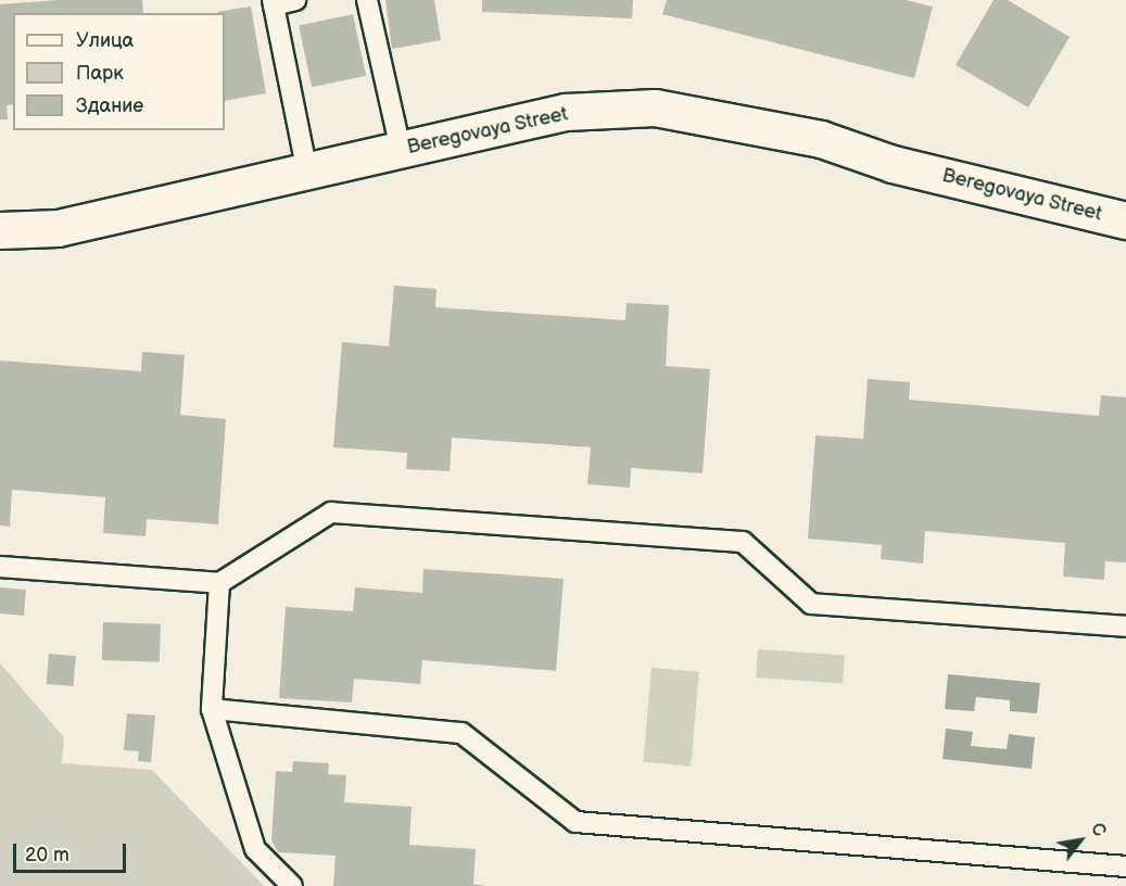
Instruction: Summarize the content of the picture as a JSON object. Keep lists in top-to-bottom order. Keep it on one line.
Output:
{"streets":{"street":["Beregovaya Street"]},"legend":["Улица","Парк","Здание"],"scale_bar":"20 m","north":"top right"}
